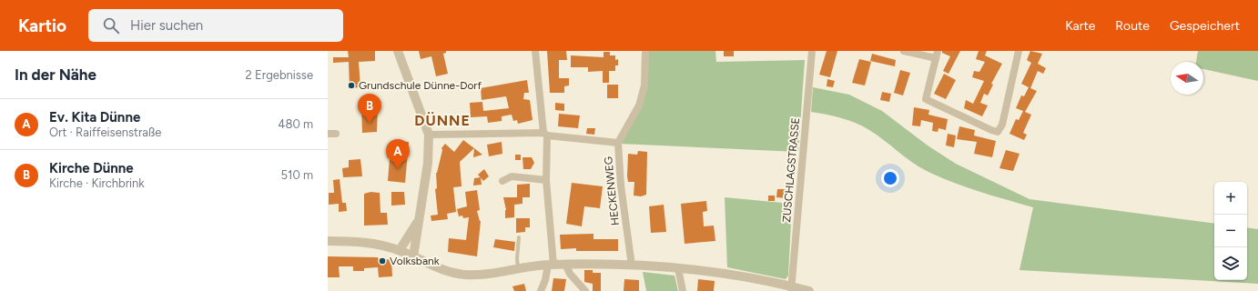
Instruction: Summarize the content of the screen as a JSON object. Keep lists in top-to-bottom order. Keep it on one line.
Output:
{"streets":{"street":["ZUSCHLAGSTRASSE","HECKENWEG"]},"districts":["DÜNNE"],"places":["Grundschule Dünne-Dorf","Volksbank"],"north":"left","page":{"header":"Kartio","search":"Hier suchen","nav":["Karte","Route","Gespeichert"],"heading":["In der Nähe","2 Ergebnisse"],"pins":["B","A"],"list":[{"mark":"A","name":"Ev. Kita Dünne","note":"Ort · Raiffeisenstraße","value":"480 m"},{"mark":"B","name":"Kirche Dünne","note":"Kirche · Kirchbrink","value":"510 m"}],"map_buttons":["+","−"]}}
